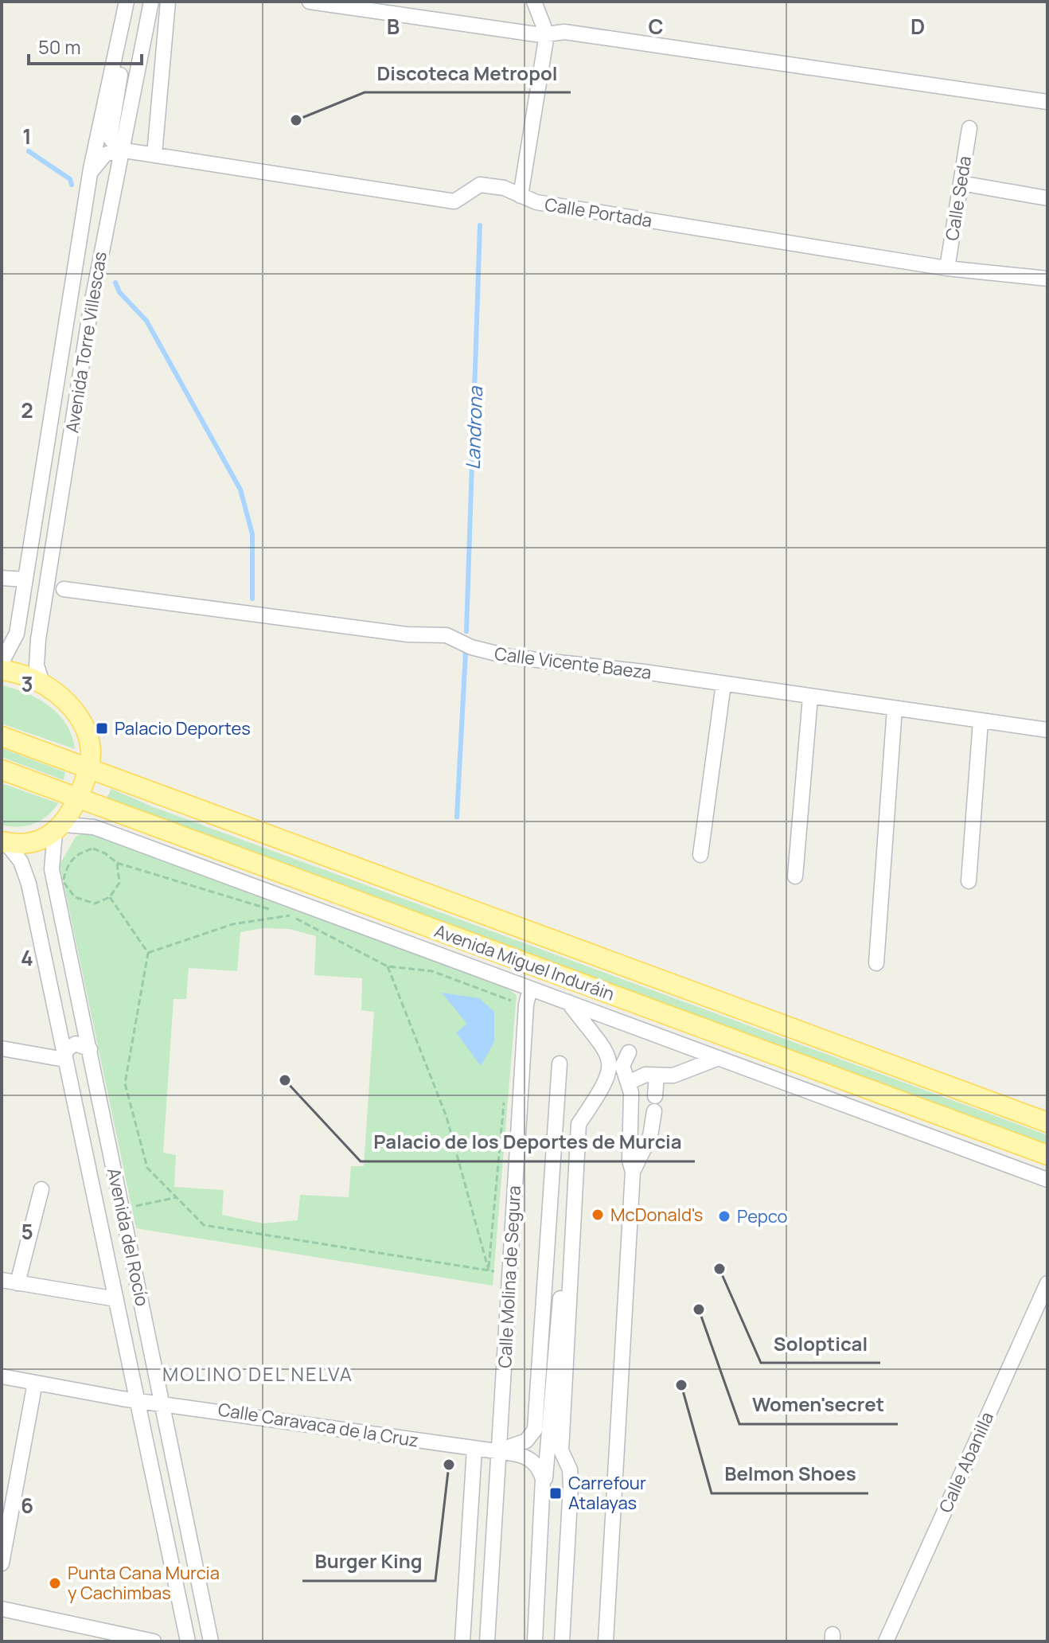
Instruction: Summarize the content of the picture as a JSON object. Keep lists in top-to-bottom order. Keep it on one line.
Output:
{"streets":{"main road":["Avenida Miguel Induráin"],"street":["Calle Seda","Calle Portada","Avenida Torre Villescas","Calle Vicente Baeza","Avenida del Rocío","Calle Molina de Segura","Calle Caravaca de la Cruz","Calle Abanilla"]},"crossings":[["Calle Seda","Calle Portada"],["Calle Portada","Avenida Torre Villescas"],["Avenida del Rocío","Calle Caravaca de la Cruz"],["Calle Molina de Segura","Calle Caravaca de la Cruz"]],"districts":["MOLINO DEL NELVA"],"water":["Landrona"],"places":{"other":["Discoteca Metropol","Palacio de los Deportes de Murcia","McDonald's","Pepco","Soloptical","Women'secret","Belmon Shoes","Burger King","Punta Cana Murcia y Cachimbas"],"transit":["Palacio Deportes","Carrefour Atalayas"]},"scale_bar":"50 m","grid":{"columns":["B","C","D"],"rows":["1","2","3","4","5","6"]}}
